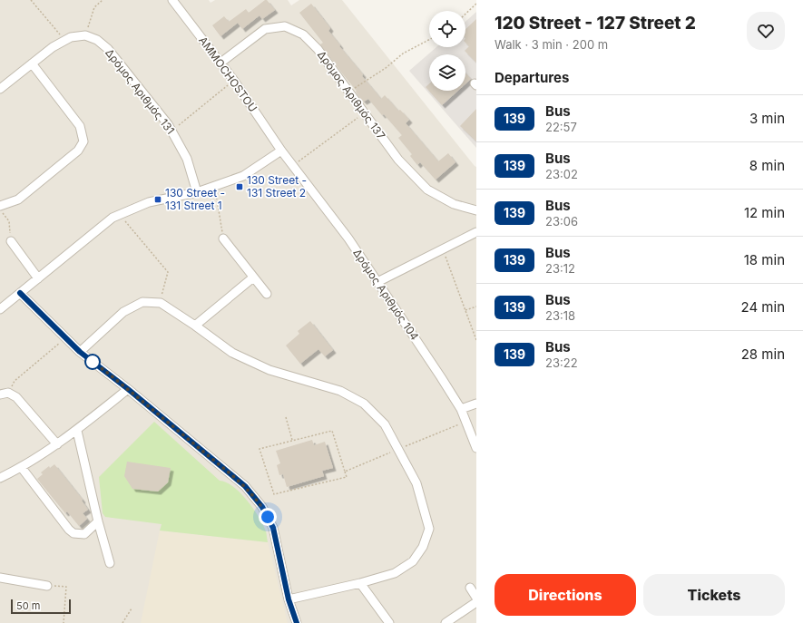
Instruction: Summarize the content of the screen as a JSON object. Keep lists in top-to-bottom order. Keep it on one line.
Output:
{"streets":{"street":["AMMOCHOSTOU","Δρόμος Αριθμός 131","Δρόμος Αριθμός 137","Δρόμος Αριθμός 104"]},"crossings":[["AMMOCHOSTOU","Δρόμος Αριθμός 137"],["AMMOCHOSTOU","Δρόμος Αριθμός 104"]],"places":{"transit":["130 Street - 131 Street 2","130 Street - 131 Street 1"]},"lines":["bus line 139"],"scale_bar":"50 m","page":{"heading":[["120 Street - 127 Street 2","Walk · 3 min · 200 m"],"Departures"],"list":[{"mark":"139","name":"Bus","note":"22:57","value":"3 min"},{"mark":"139","name":"Bus","note":"23:02","value":"8 min"},{"mark":"139","name":"Bus","note":"23:06","value":"12 min"},{"mark":"139","name":"Bus","note":"23:12","value":"18 min"},{"mark":"139","name":"Bus","note":"23:18","value":"24 min"},{"mark":"139","name":"Bus","note":"23:22","value":"28 min"}],"buttons":["Directions","Tickets"],"scale":"50 m"}}
